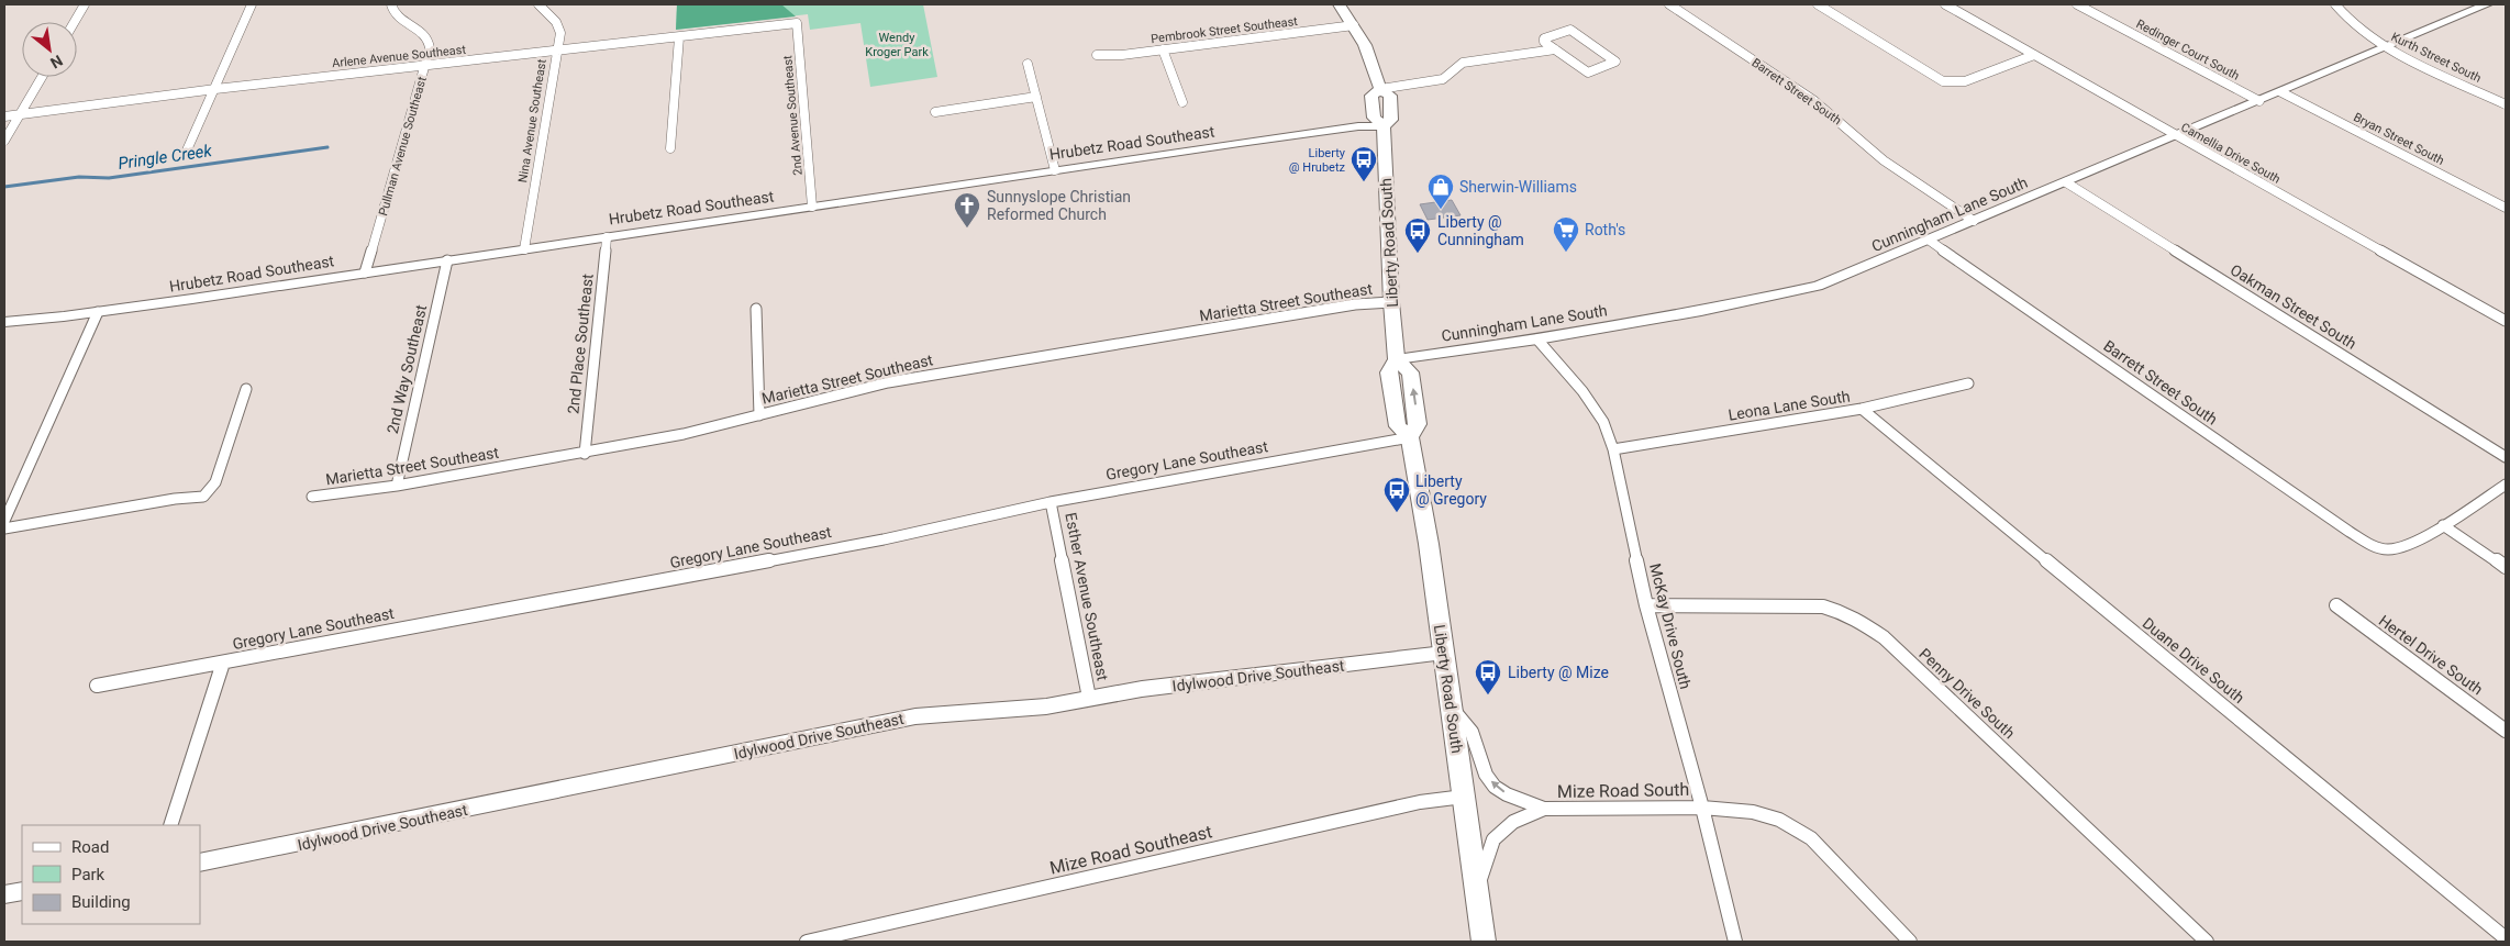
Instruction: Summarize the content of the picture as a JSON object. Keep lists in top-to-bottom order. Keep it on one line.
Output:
{"streets":{"main road":["Liberty Road South"],"street":["Pembrook Street Southeast","Redinger Court South","Arlene Avenue Southeast","Kurth Street South","Barrett Street South","2nd Avenue Southeast","Nina Avenue Southeast","Bryan Street South","Hrubetz Road Southeast","Pullman Avenue Southeast","Camellia Drive South","Cunningham Lane South","Marietta Street Southeast","Oakman Street South","2nd Place Southeast","2nd Way Southeast","Leona Lane South","Gregory Lane Southeast","Esther Avenue Southeast","McKay Drive South","Hertel Drive South","Duane Drive South","Idylwood Drive Southeast","Penny Drive South","Mize Road South","Mize Road Southeast"]},"crossings":[["Redinger Court South","Cunningham Lane South"],["Arlene Avenue Southeast","2nd Avenue Southeast"],["Arlene Avenue Southeast","Nina Avenue Southeast"],["Arlene Avenue Southeast","Pullman Avenue Southeast"],["Kurth Street South","Cunningham Lane South"],["Barrett Street South","Cunningham Lane South"],["2nd Avenue Southeast","Hrubetz Road Southeast"],["Nina Avenue Southeast","Hrubetz Road Southeast"],["Bryan Street South","Cunningham Lane South"],["Hrubetz Road Southeast","Pullman Avenue Southeast"],["Hrubetz Road Southeast","Liberty Road South"],["Hrubetz Road Southeast","2nd Place Southeast"],["Hrubetz Road Southeast","2nd Way Southeast"],["Camellia Drive South","Cunningham Lane South"],["Cunningham Lane South","Liberty Road South"],["Cunningham Lane South","Oakman Street South"],["Cunningham Lane South","McKay Drive South"],["Liberty Road South","Marietta Street Southeast"],["Liberty Road South","Gregory Lane Southeast"],["Liberty Road South","Idylwood Drive Southeast"],["Liberty Road South","Mize Road South"],["Liberty Road South","Mize Road Southeast"],["Marietta Street Southeast","2nd Place Southeast"],["Marietta Street Southeast","2nd Way Southeast"],["Leona Lane South","McKay Drive South"],["Leona Lane South","Duane Drive South"],["Gregory Lane Southeast","Esther Avenue Southeast"],["Esther Avenue Southeast","Idylwood Drive Southeast"],["McKay Drive South","Penny Drive South"],["McKay Drive South","Mize Road South"]],"water":["Pringle Creek"],"parks":["Wendy Kroger Park"],"places":{"bus stop":["Liberty @ Hrubetz","Liberty @ Cunningham","Liberty @ Gregory","Liberty @ Mize"],"shop":["Sherwin-Williams"],"church":["Sunnyslope Christian Reformed Church"],"supermarket":["Roth's"]},"legend":["Road","Park","Building"],"north":"bottom right"}
